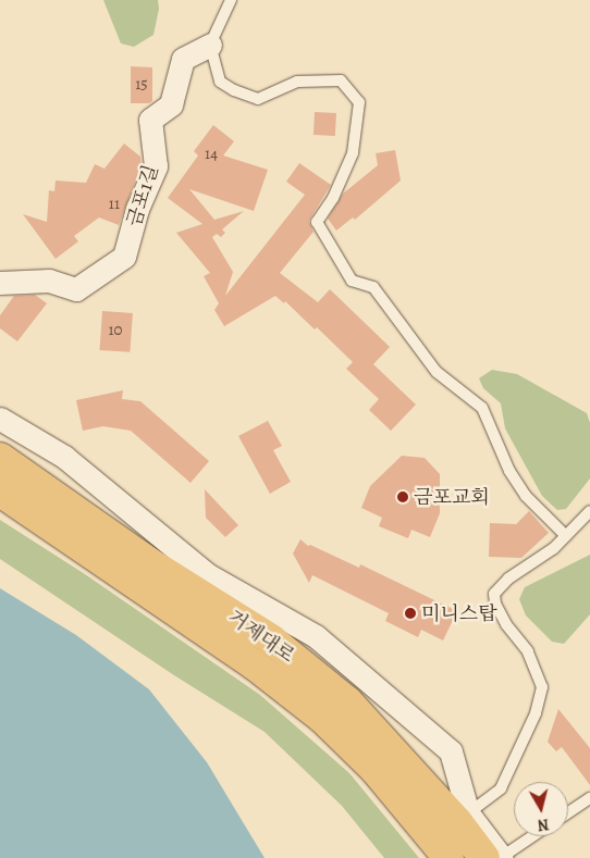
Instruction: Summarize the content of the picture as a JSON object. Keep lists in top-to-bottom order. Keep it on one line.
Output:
{"streets":{"highway":["거제대로"],"street":["금포1길"]},"places":["금포교회","미니스탑"],"house_numbers":["15","14","11","10"],"north":"bottom"}
